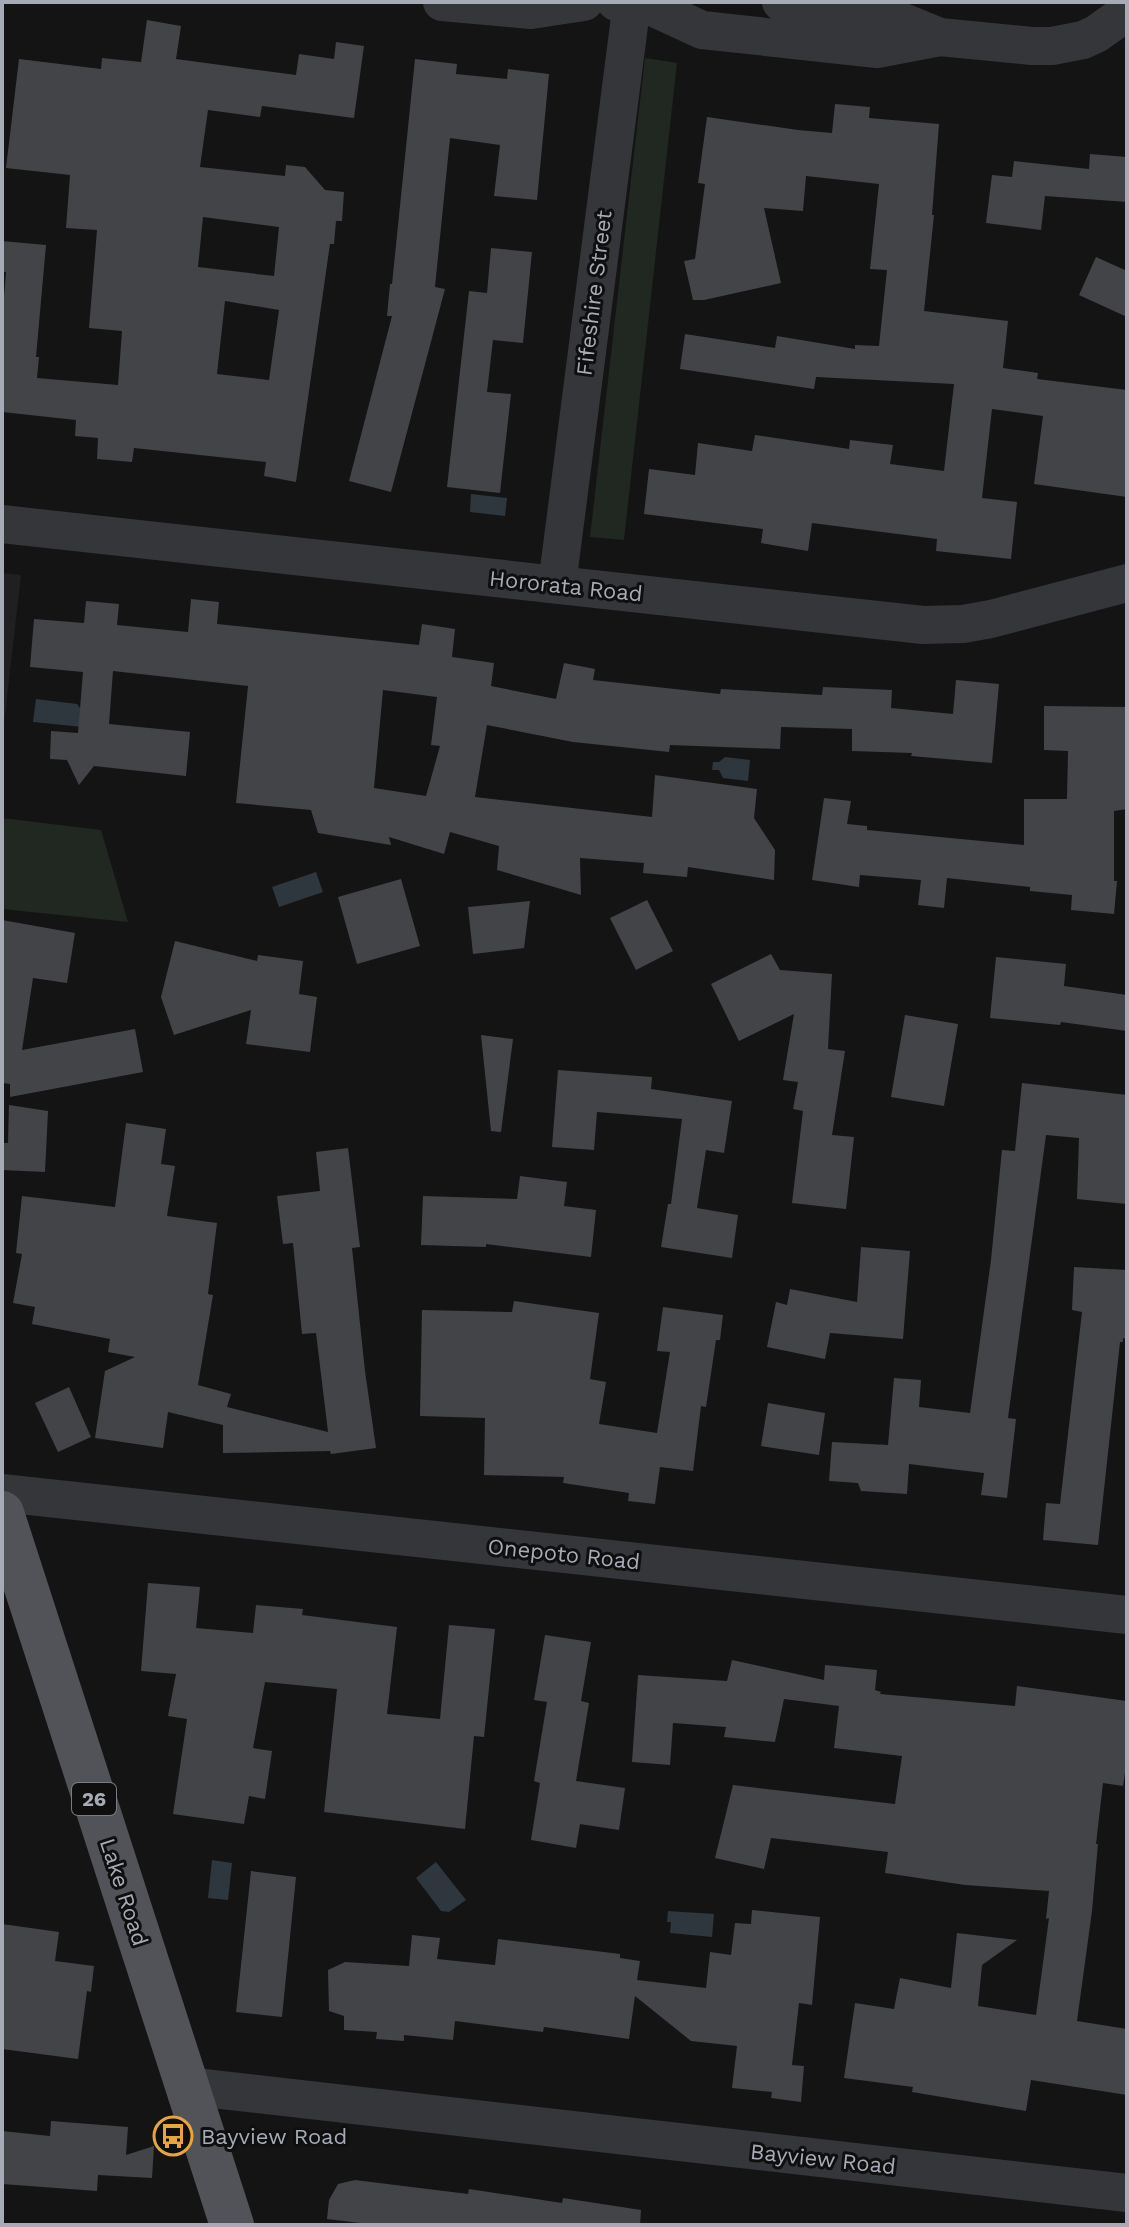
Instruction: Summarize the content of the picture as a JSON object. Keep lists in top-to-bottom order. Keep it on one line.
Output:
{"streets":{"main road":["26","Lake Road"],"street":["Fifeshire Street","Hororata Road","Onepoto Road","Bayview Road"]},"crossings":[["Fifeshire Street","Hororata Road"],["Lake Road","Bayview Road"]],"places":{"bus stop":["Bayview Road"]}}
